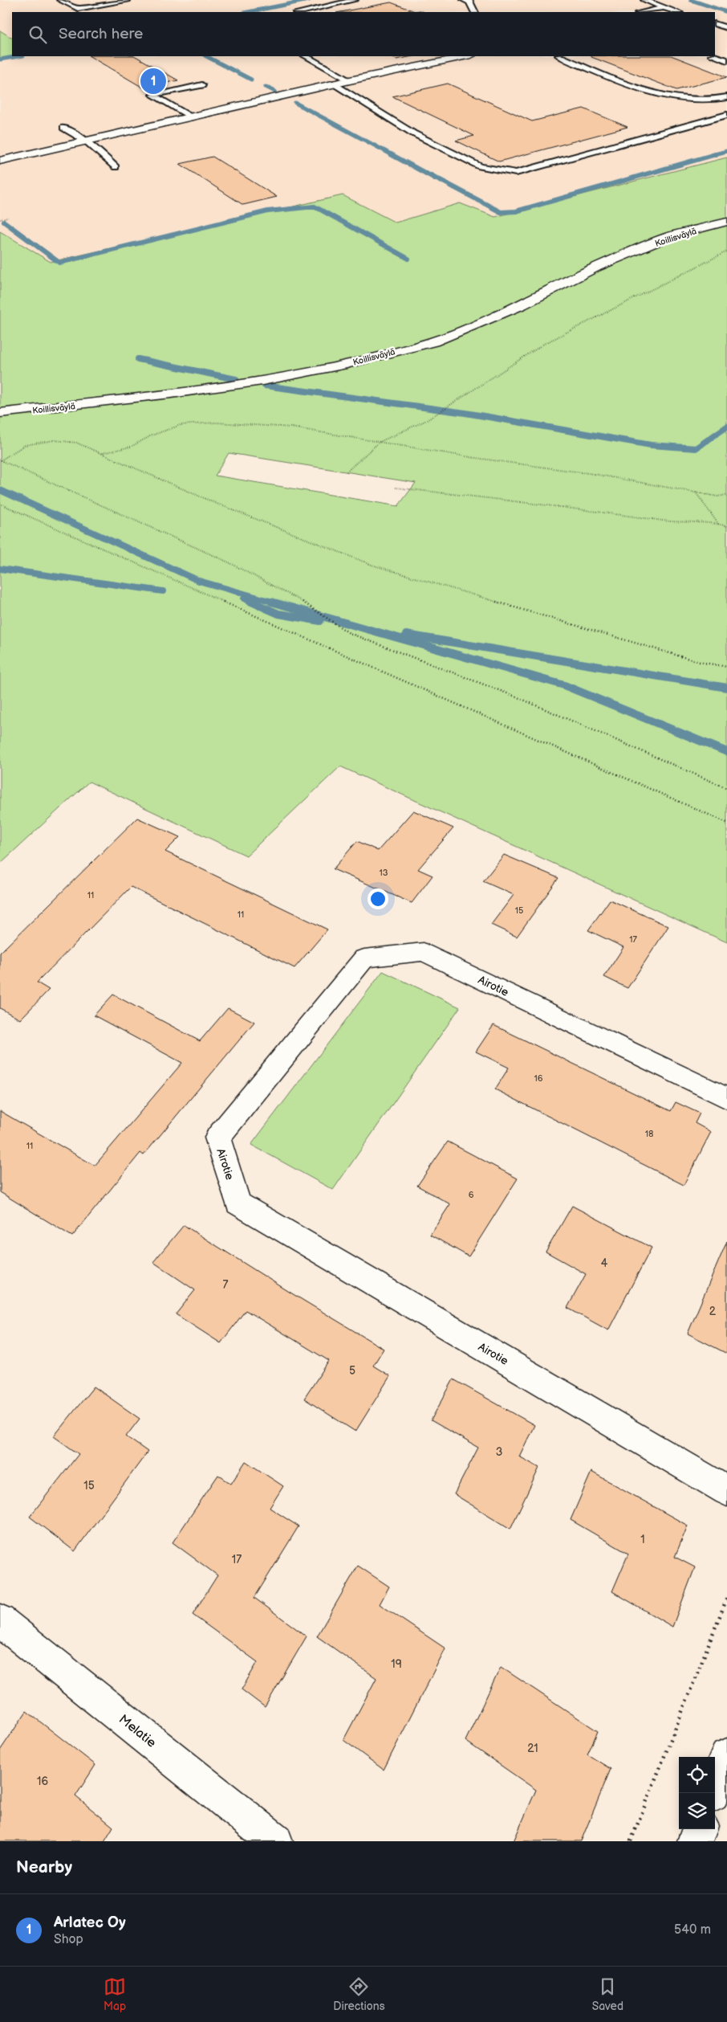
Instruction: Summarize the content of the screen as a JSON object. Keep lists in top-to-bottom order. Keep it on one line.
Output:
{"streets":{"street":["Koillisväylä","Airotie","Melatie"]},"house_numbers":["13","11","15","11","17","16","18","11","6","4","7","2","5","3","15","1","17","19","21","16"],"page":{"search":"Search here","pins":"1","heading":"Nearby","list":[{"mark":"1","name":"Arlatec Oy","note":"Shop","value":"540 m"}],"nav":["Map","Directions","Saved"]}}
